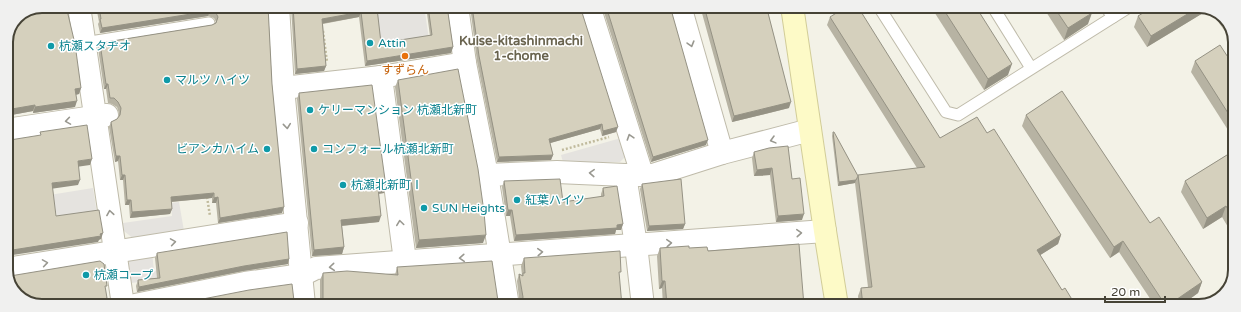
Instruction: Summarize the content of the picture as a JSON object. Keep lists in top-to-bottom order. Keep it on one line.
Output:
{"districts":["Kuise-kitashinmachi 1-chome"],"places":["Attin","杭瀬スタヂオ","すずらん","マルツ ハイツ","ケリーマンション 杭瀬北新町","ビアンカハイム","コンフォール杭瀬北新町","杭瀬北新町Ⅰ","紅葉ハイツ","SUN Heights","杭瀬コープ"],"scale_bar":"20 m"}
